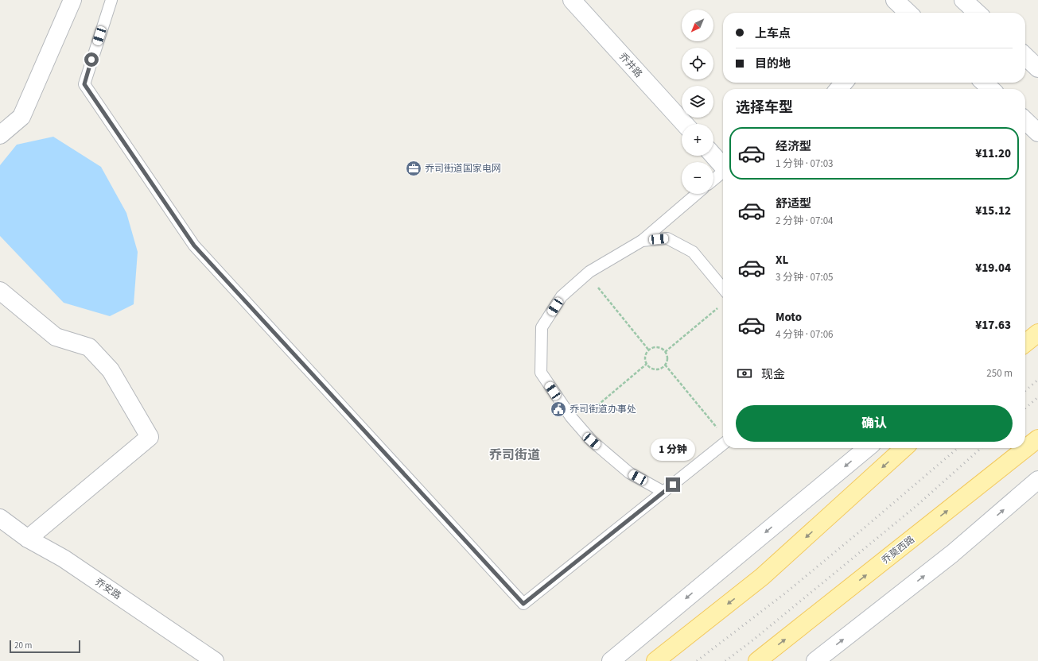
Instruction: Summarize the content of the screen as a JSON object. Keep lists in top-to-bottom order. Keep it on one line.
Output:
{"streets":{"main road":["乔莫西路"],"street":["乔井路","乔安路"]},"districts":["乔司街道"],"places":{"office":["乔司街道国家电网"],"public building":["乔司街道办事处"]},"scale_bar":"20 m","north":"bottom left","page":{"map_buttons":["+","−"],"banner":["上车点","目的地"],"heading":"选择车型","list":[{"name":"经济型","note":"1 分钟 · 07:03","value":"¥11.20"},{"name":"舒适型","note":"2 分钟 · 07:04","value":"¥15.12"},{"name":"XL","note":"3 分钟 · 07:05","value":"¥19.04"},{"name":"Moto","note":"4 分钟 · 07:06","value":"¥17.63"}],"pay":["现金","250 m"],"buttons":"确认","bubble":"1 分钟","scale":"20 m"}}
